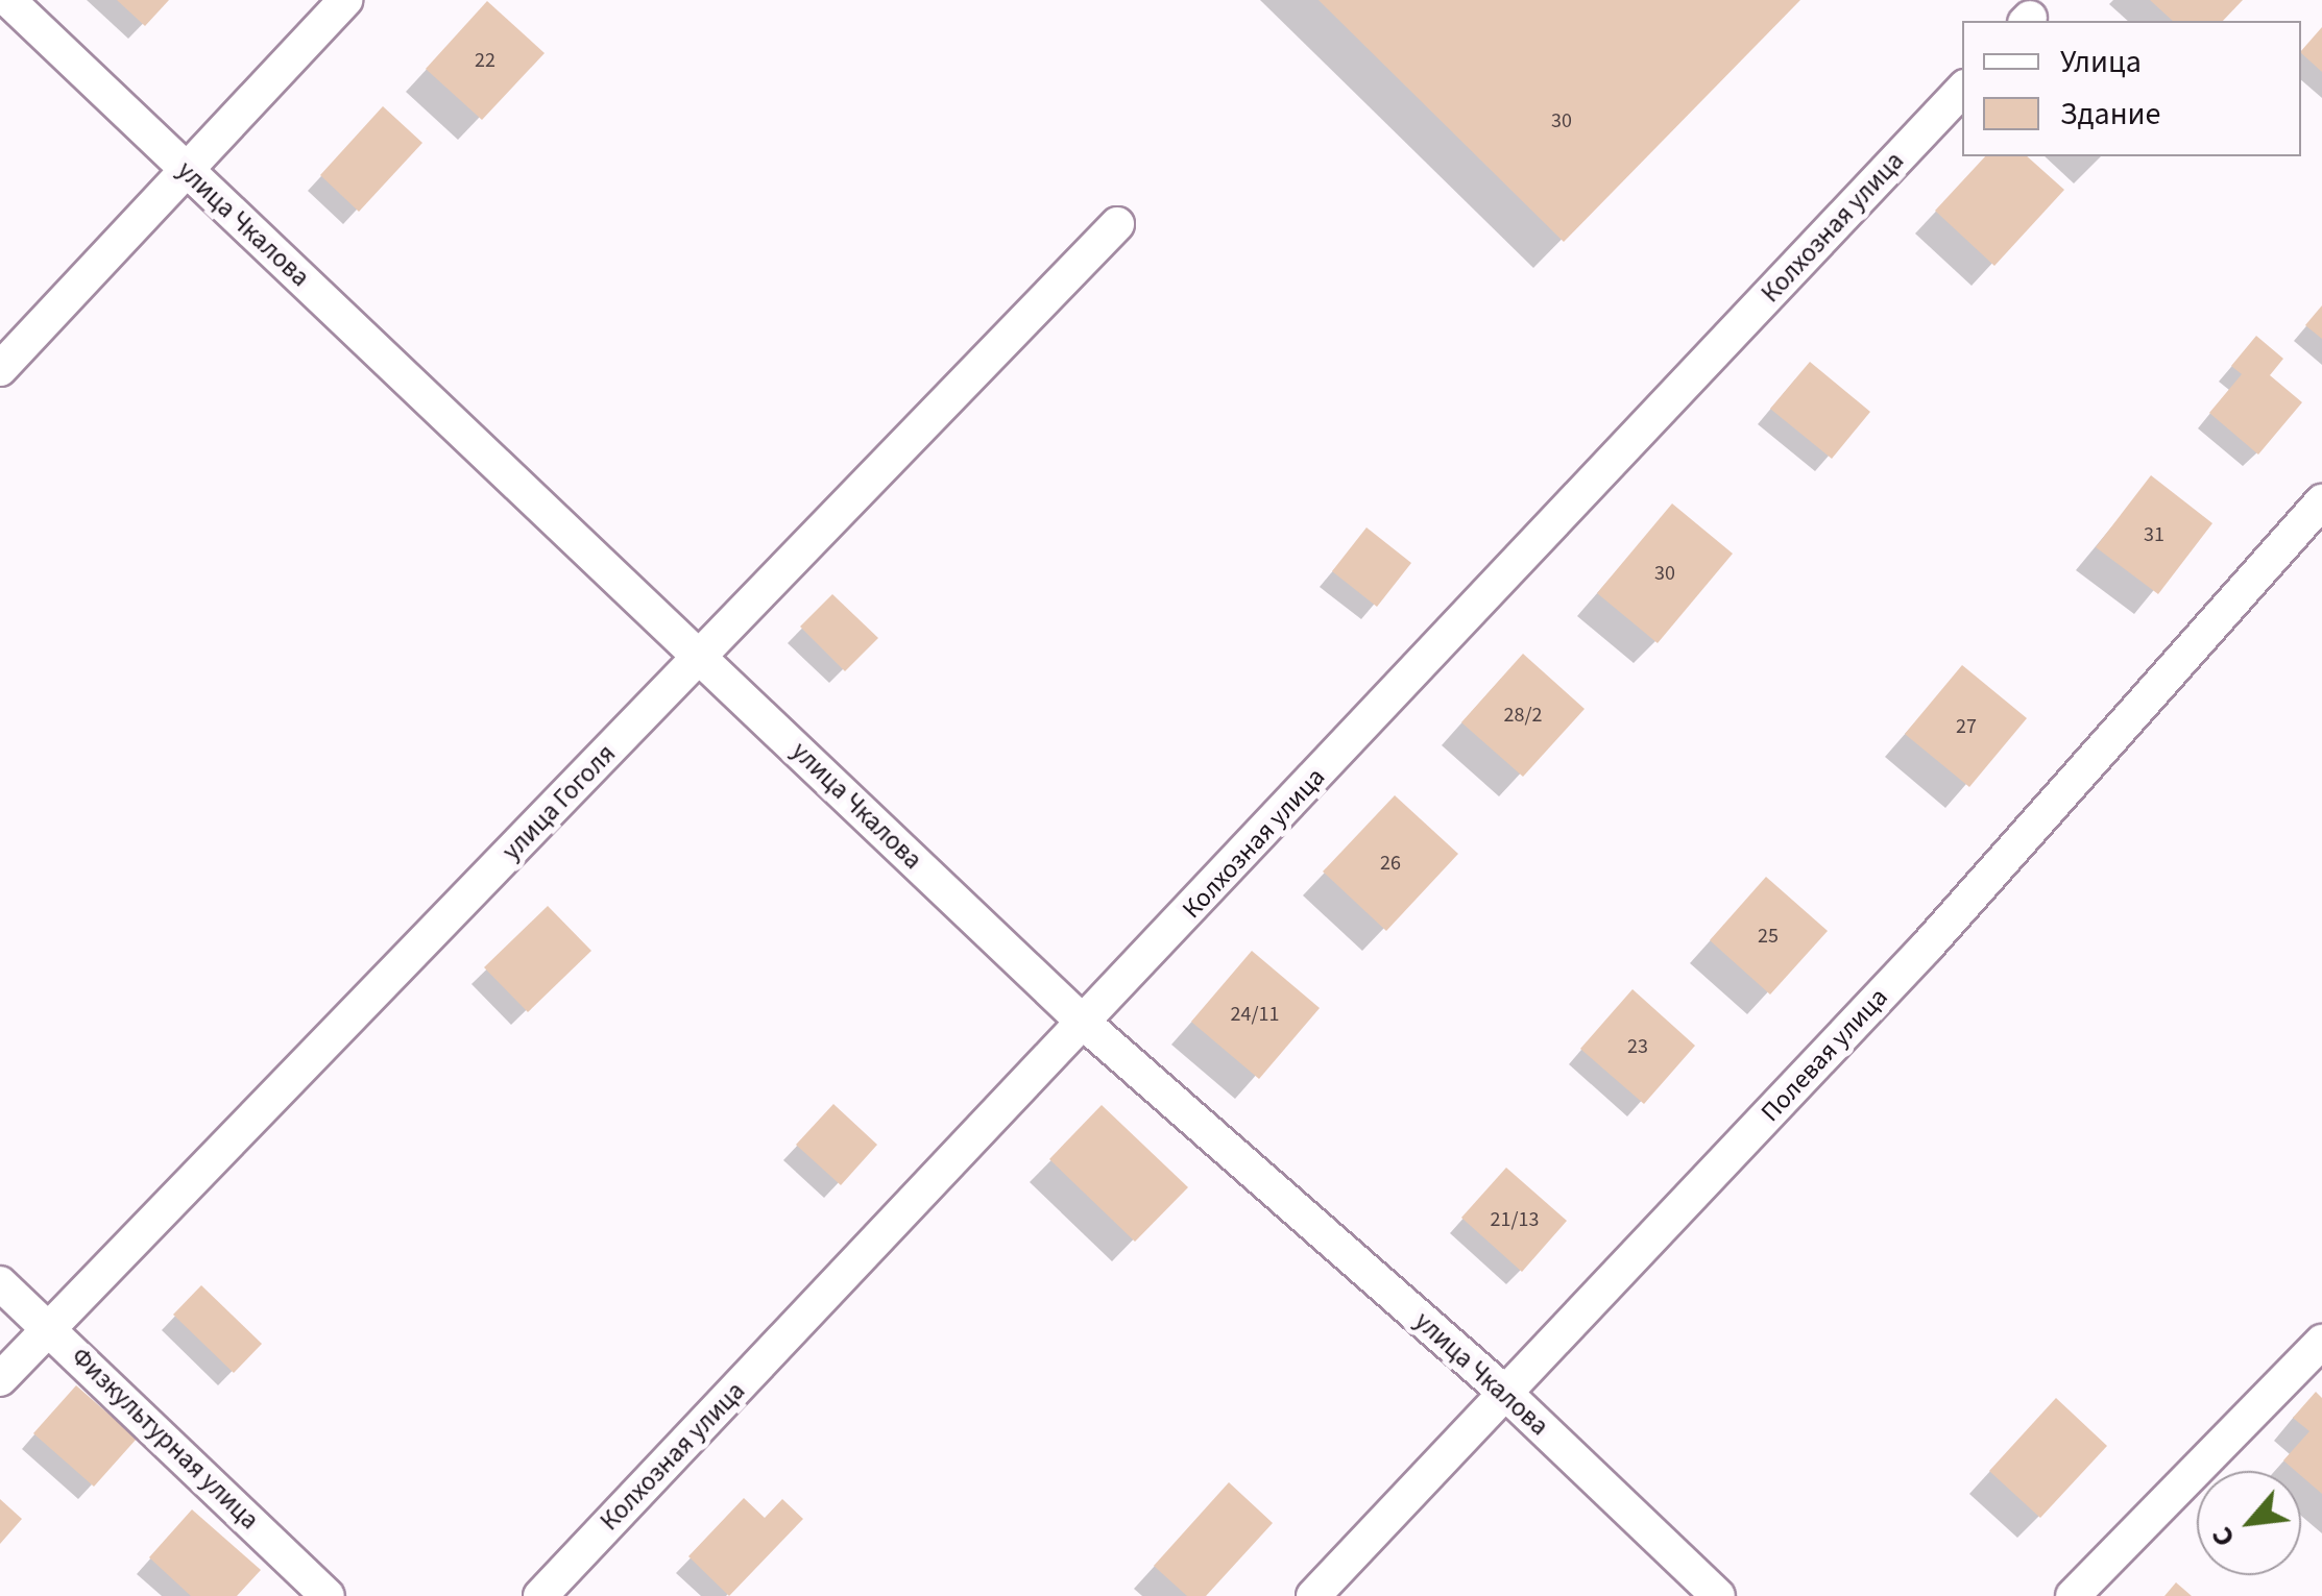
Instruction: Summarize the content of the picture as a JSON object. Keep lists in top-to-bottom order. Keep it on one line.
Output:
{"streets":{"street":["улица Чкалова","Колхозная улица","улица Гоголя","Полевая улица","Физкультурная улица"]},"crossings":[["улица Чкалова","Колхозная улица"],["улица Чкалова","улица Гоголя"],["улица Чкалова","Полевая улица"],["улица Гоголя","Физкультурная улица"]],"house_numbers":["22","30","31","30","28/2","27","26","25","24/11","23","21/13"],"legend":["Улица","Здание"],"north":"bottom left"}
